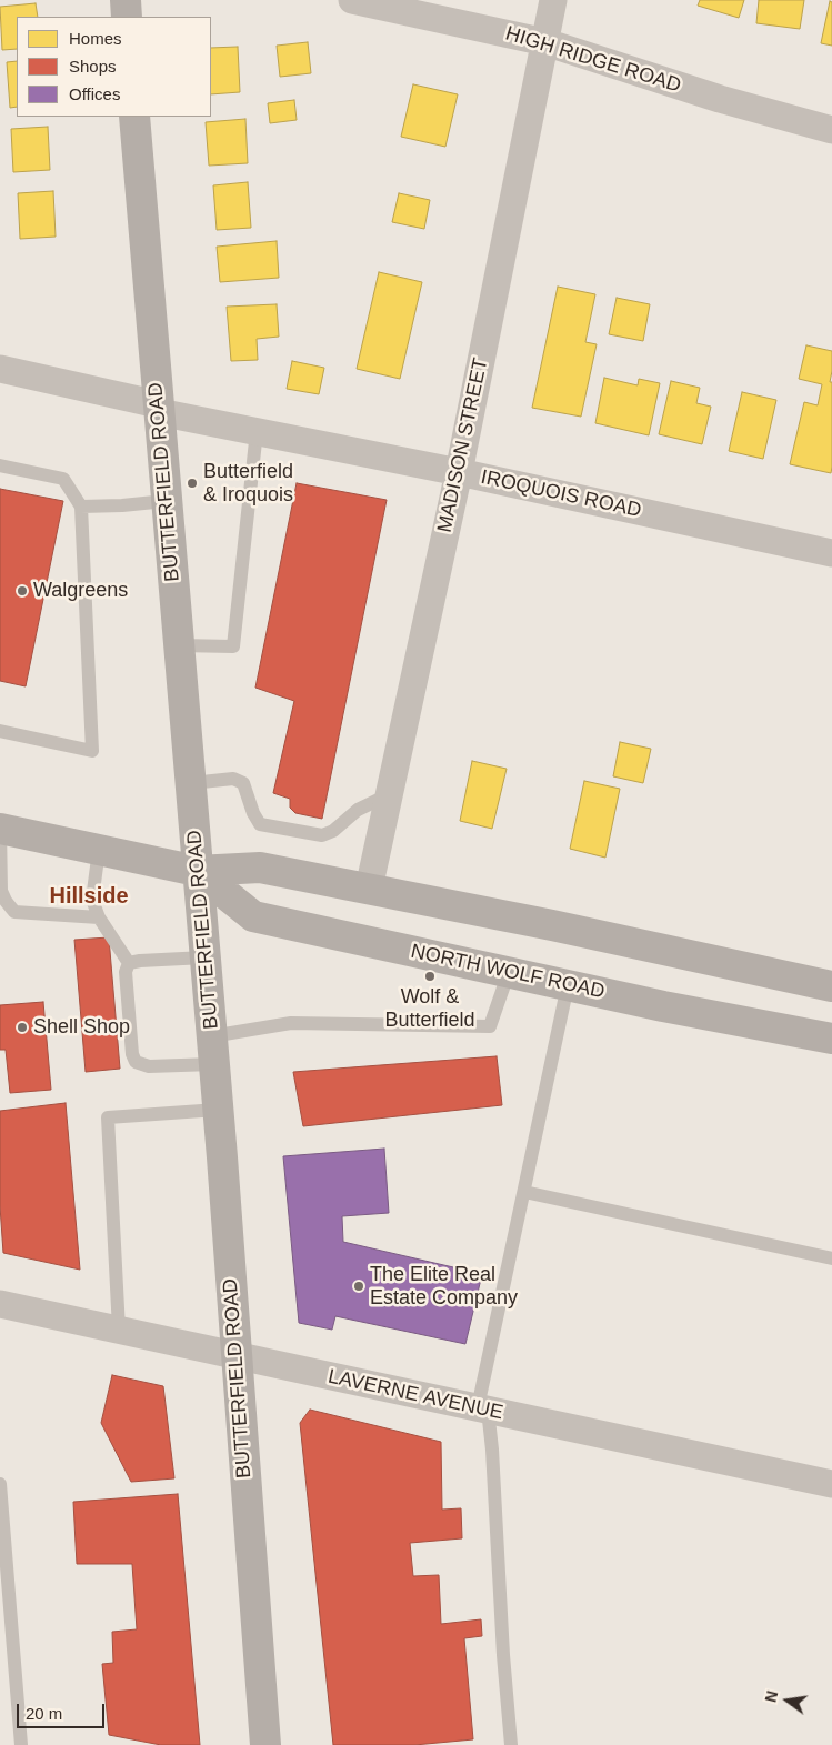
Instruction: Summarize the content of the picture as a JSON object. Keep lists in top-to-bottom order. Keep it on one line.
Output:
{"streets":{"main road":["BUTTERFIELD ROAD","NORTH WOLF ROAD"],"street":["HIGH RIDGE ROAD","MADISON STREET","IROQUOIS ROAD","LAVERNE AVENUE"]},"crossings":[["HIGH RIDGE ROAD","MADISON STREET"],["MADISON STREET","IROQUOIS ROAD"],["MADISON STREET","NORTH WOLF ROAD"],["BUTTERFIELD ROAD","IROQUOIS ROAD"],["BUTTERFIELD ROAD","NORTH WOLF ROAD"],["BUTTERFIELD ROAD","LAVERNE AVENUE"]],"districts":["Hillside"],"places":["Butterfield & Iroquois","Walgreens","Wolf & Butterfield","Shell Shop","The Elite Real Estate Company"],"legend":["Homes","Shops","Offices"],"scale_bar":"20 m","north":"left"}
